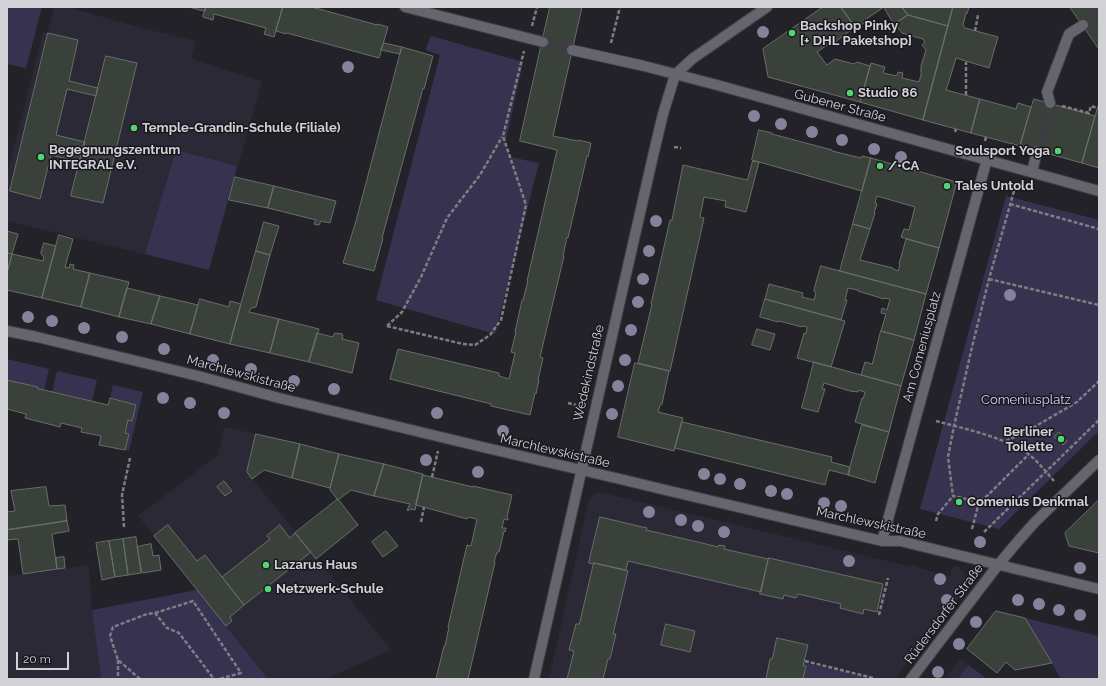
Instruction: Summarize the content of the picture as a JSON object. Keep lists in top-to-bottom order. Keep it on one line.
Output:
{"streets":{"street":["Gubener Straße","Am Comeniusplatz","Wedekindstraße","Marchlewskistraße","Rüdersdorfer Straße"]},"crossings":[["Gubener Straße","Am Comeniusplatz"],["Gubener Straße","Wedekindstraße"],["Am Comeniusplatz","Marchlewskistraße"],["Wedekindstraße","Marchlewskistraße"],["Marchlewskistraße","Rüdersdorfer Straße"]],"parks":["Comeniusplatz"],"places":["Backshop Pinky [+ DHL Paketshop]","Studio 86","Temple-Grandin-Schule (Filiale)","Soulsport Yoga","Begegnungszentrum INTEGRAL e.V.","/•CA","Tales Untold","Berliner Toilette","Comenius Denkmal","Lazarus Haus","Netzwerk-Schule"],"scale_bar":"20 m"}
